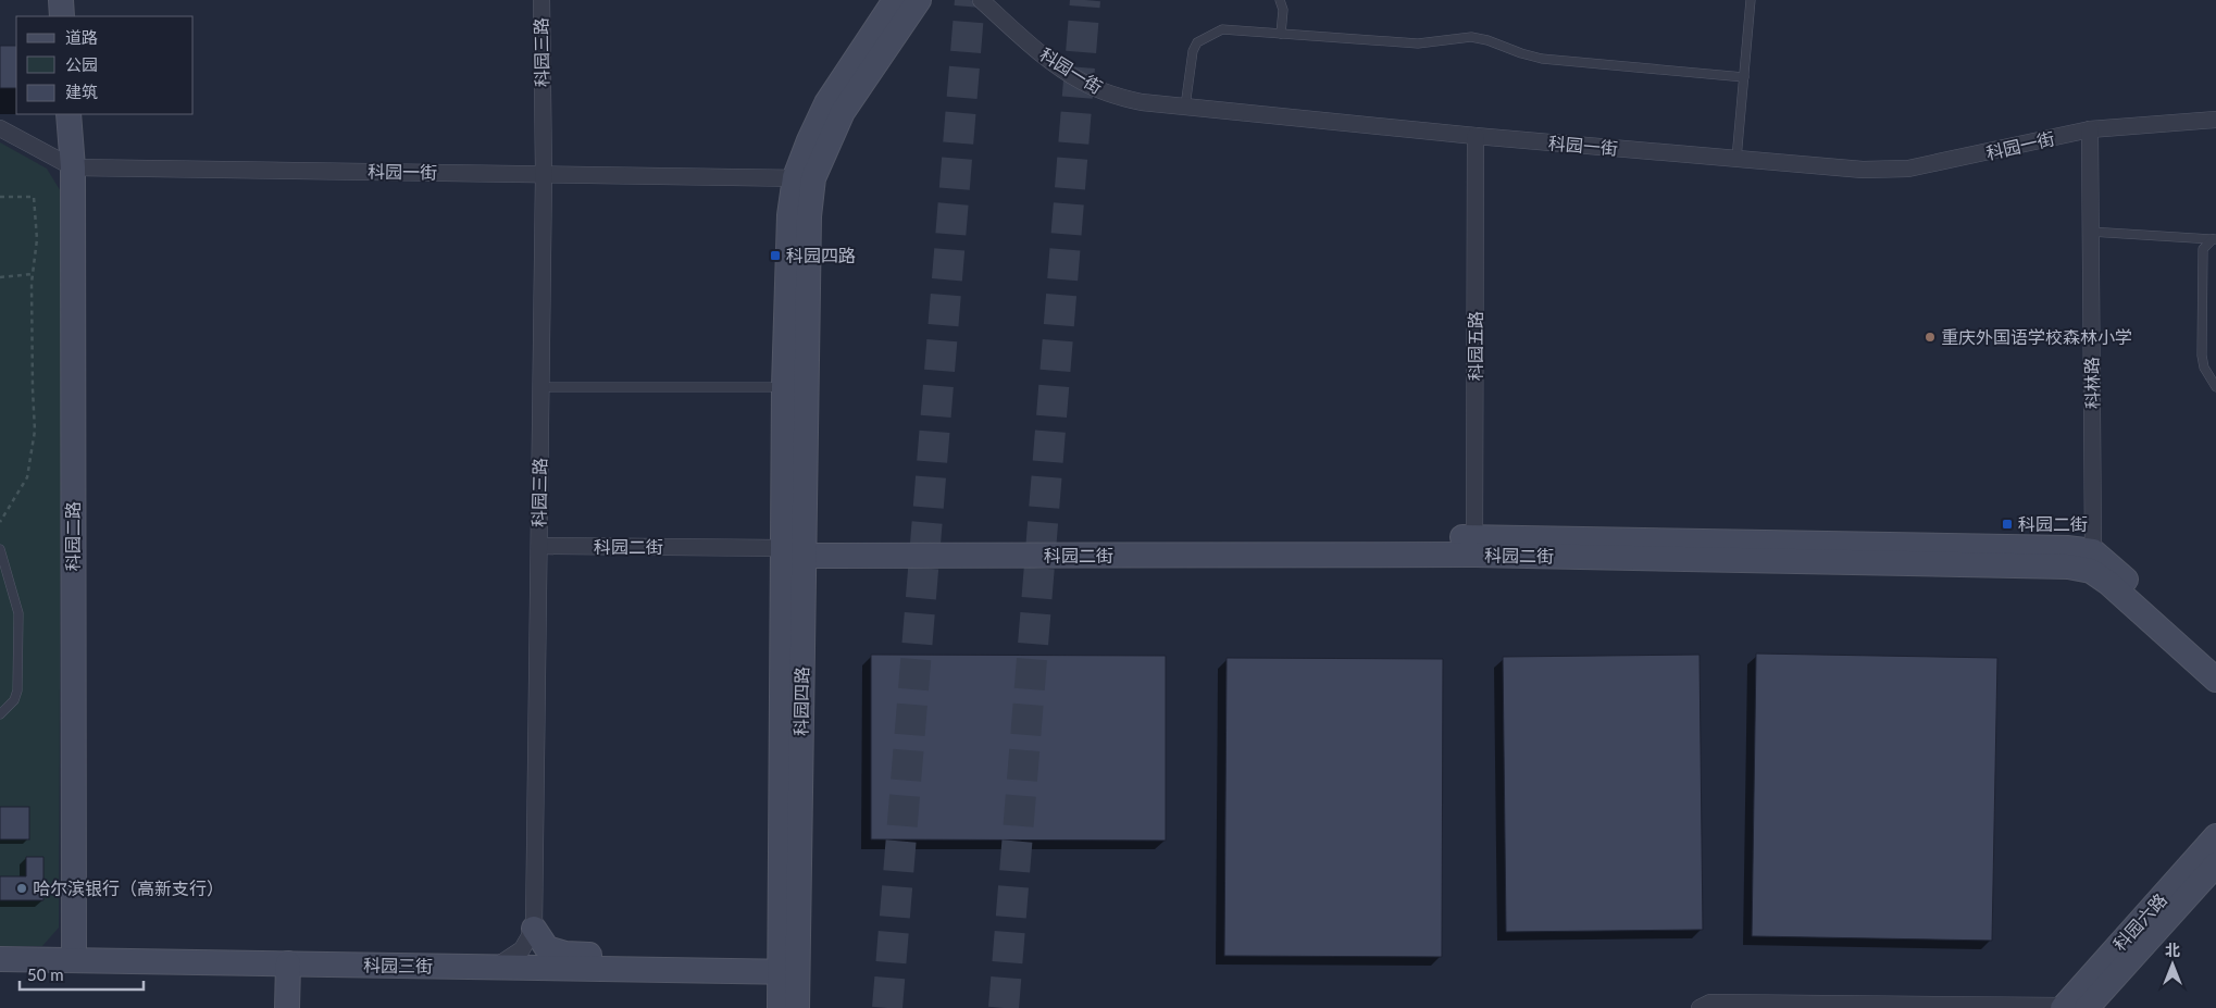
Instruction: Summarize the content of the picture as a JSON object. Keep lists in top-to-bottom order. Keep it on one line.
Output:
{"streets":{"street":["科园三路","科园一街","科园五路","科林路","科园二路","科园二街","科园四路","科园六路","科园三街"]},"crossings":[["科园三路","科园一街"],["科园三路","科园二街"],["科园一街","科园五路"],["科园一街","科林路"],["科园一街","科园二路"],["科园一街","科园四路"],["科园五路","科园二街"],["科林路","科园二街"],["科园二路","科园三街"],["科园二街","科园四路"],["科园四路","科园三街"]],"places":{"transit":["科园四路","科园二街"],"other":["重庆外国语学校森林小学","哈尔滨银行（高新支行）"]},"legend":["道路","公园","建筑"],"scale_bar":"50 m","north":"top"}
